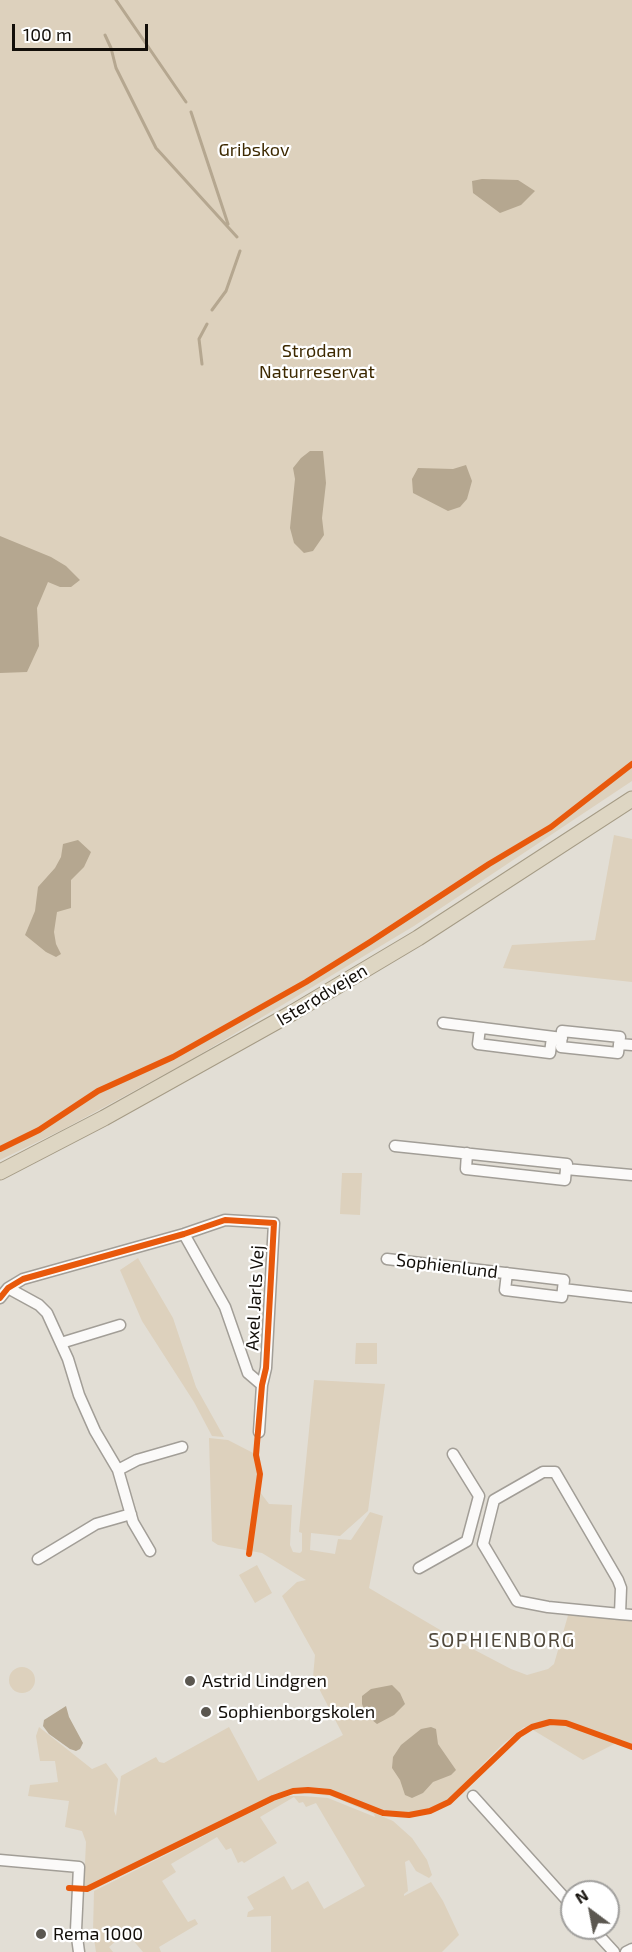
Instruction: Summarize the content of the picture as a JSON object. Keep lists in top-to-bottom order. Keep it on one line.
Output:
{"streets":{"highway":["Isterødvejen"],"street":["Sophienlund","Axel Jarls Vej"]},"districts":["SOPHIENBORG"],"parks":["Gribskov","Strødam Naturreservat"],"places":["Astrid Lindgren","Sophienborgskolen","Rema 1000"],"scale_bar":"100 m","north":"top left"}
